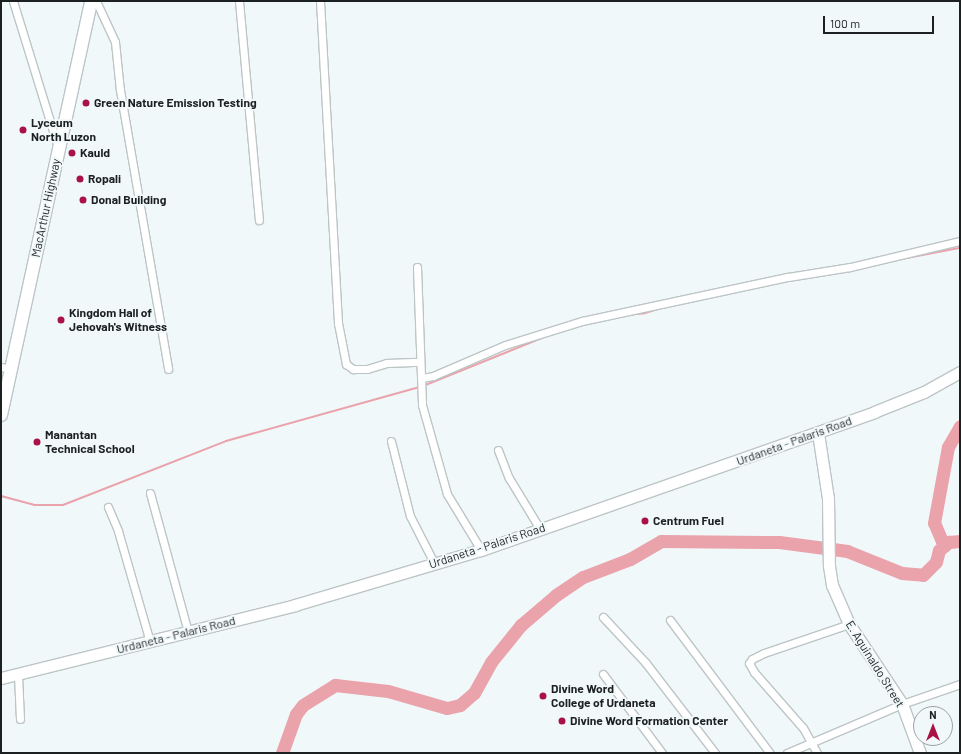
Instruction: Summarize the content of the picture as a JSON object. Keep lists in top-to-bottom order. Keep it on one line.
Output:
{"streets":{"main road":["MacArthur Highway","Urdaneta - Palaris Road","E. Aguinaldo Street"]},"crossings":[["Urdaneta - Palaris Road","E. Aguinaldo Street"]],"places":["Green Nature Emission Testing","Lyceum North Luzon","Kauld","Ropali","Donal Building","Kingdom Hall of Jehovah's Witness","Manantan Technical School","Centrum Fuel","Divine Word College of Urdaneta","Divine Word Formation Center"],"scale_bar":"100 m","north":"top"}
